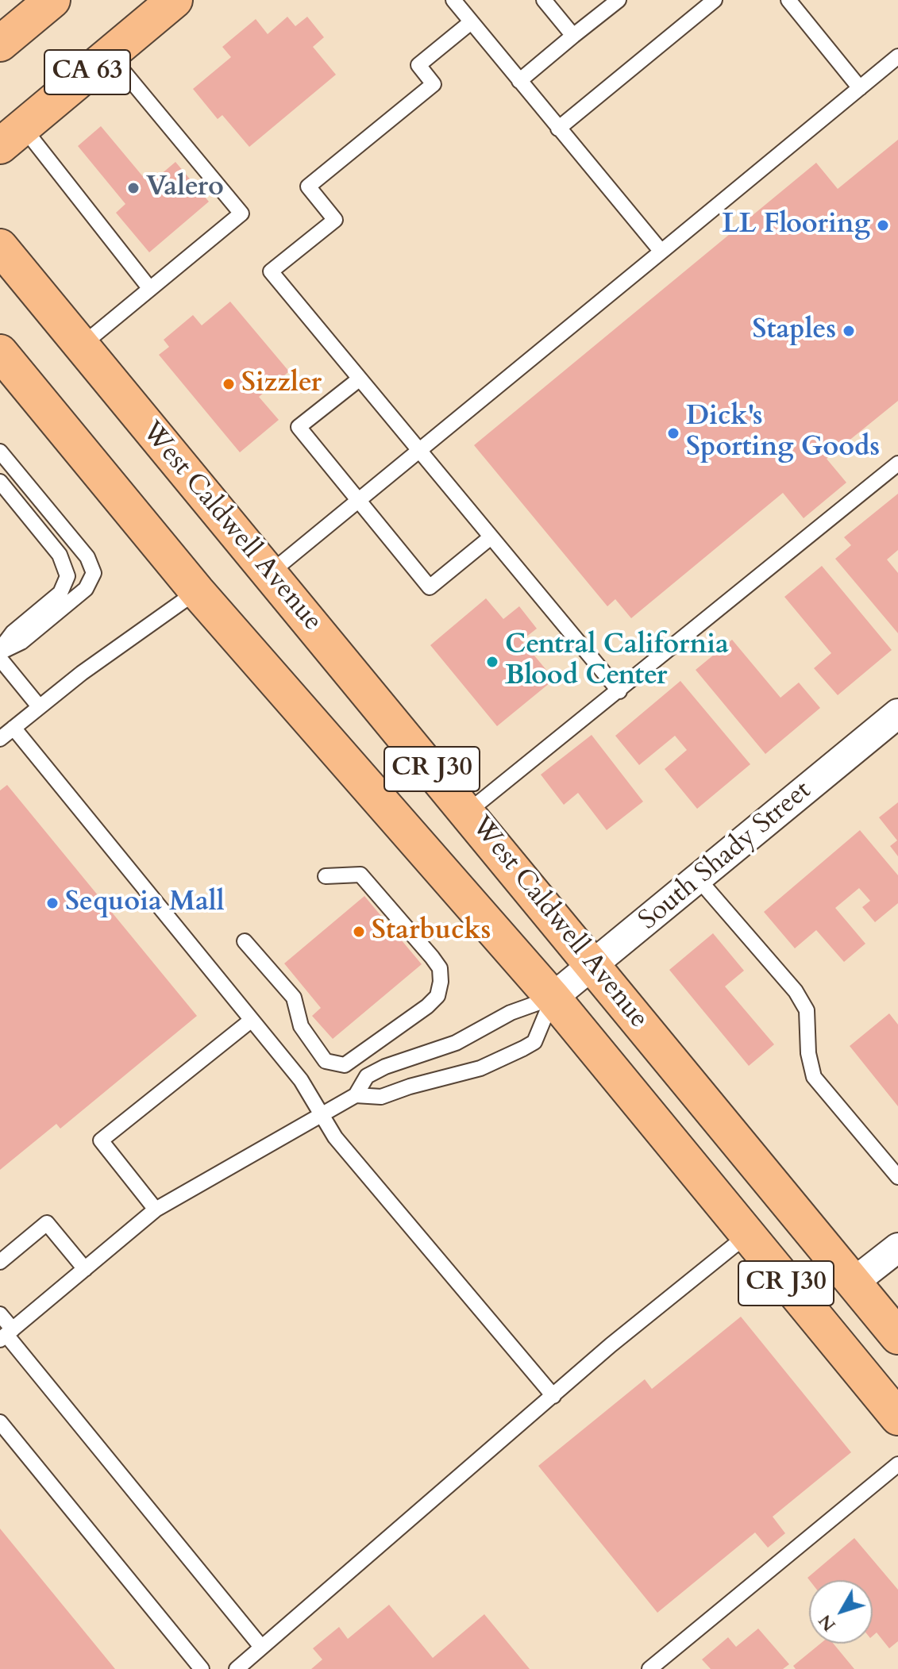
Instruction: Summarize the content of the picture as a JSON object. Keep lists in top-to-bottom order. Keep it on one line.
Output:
{"streets":{"main road":["CA 63","West Caldwell Avenue","CR J30"],"street":["South Shady Street"]},"crossings":[["West Caldwell Avenue","South Shady Street"]],"places":["Valero","LL Flooring","Staples","Sizzler","Dick's Sporting Goods","Central California Blood Center","Sequoia Mall","Starbucks"],"north":"bottom left"}
